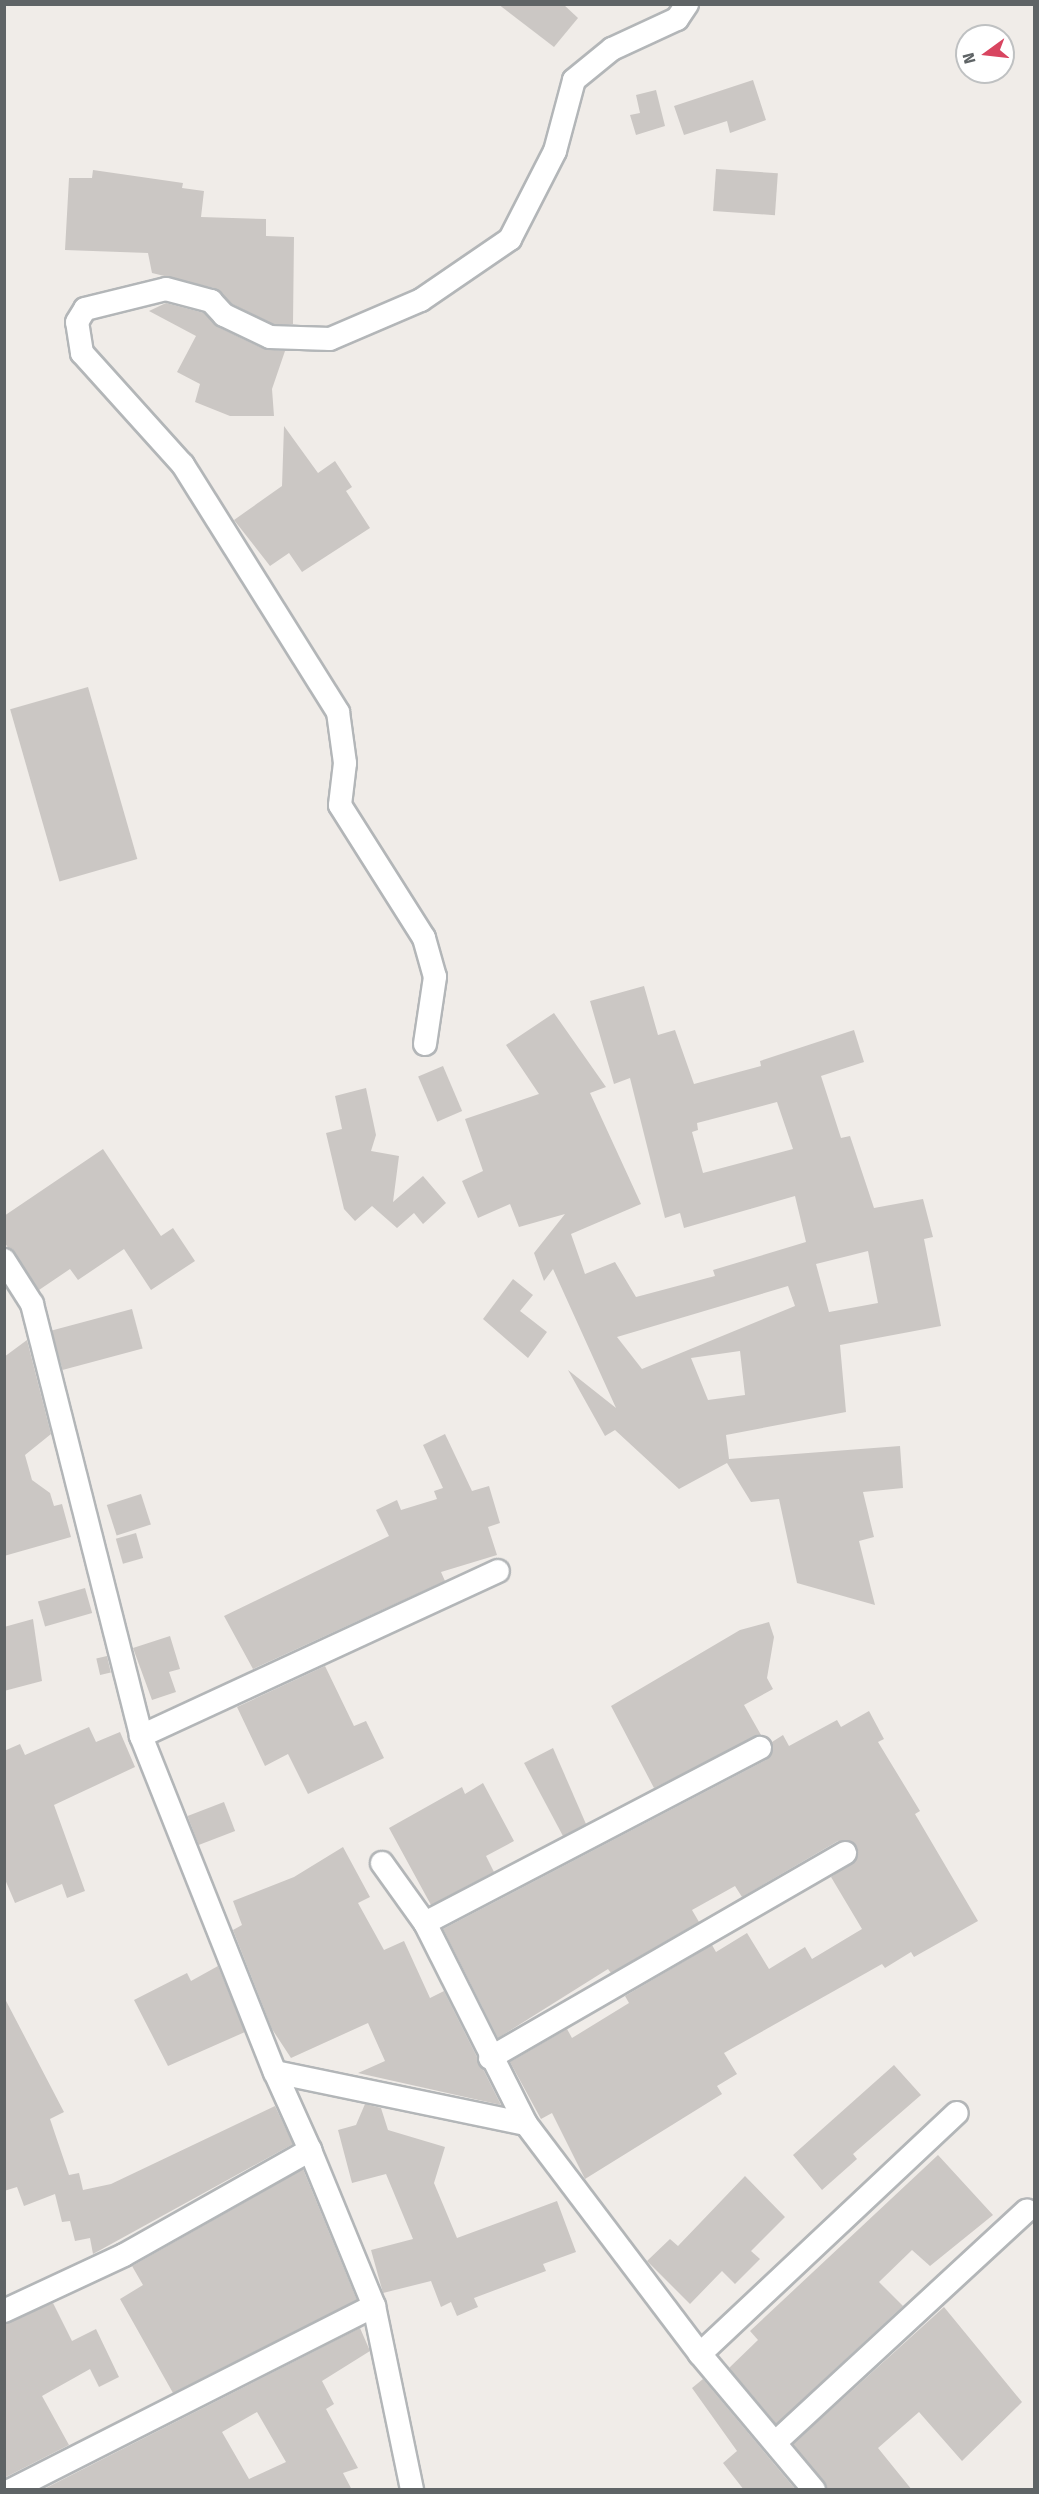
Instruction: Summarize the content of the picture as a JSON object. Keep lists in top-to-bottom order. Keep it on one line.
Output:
{"north":"left"}
